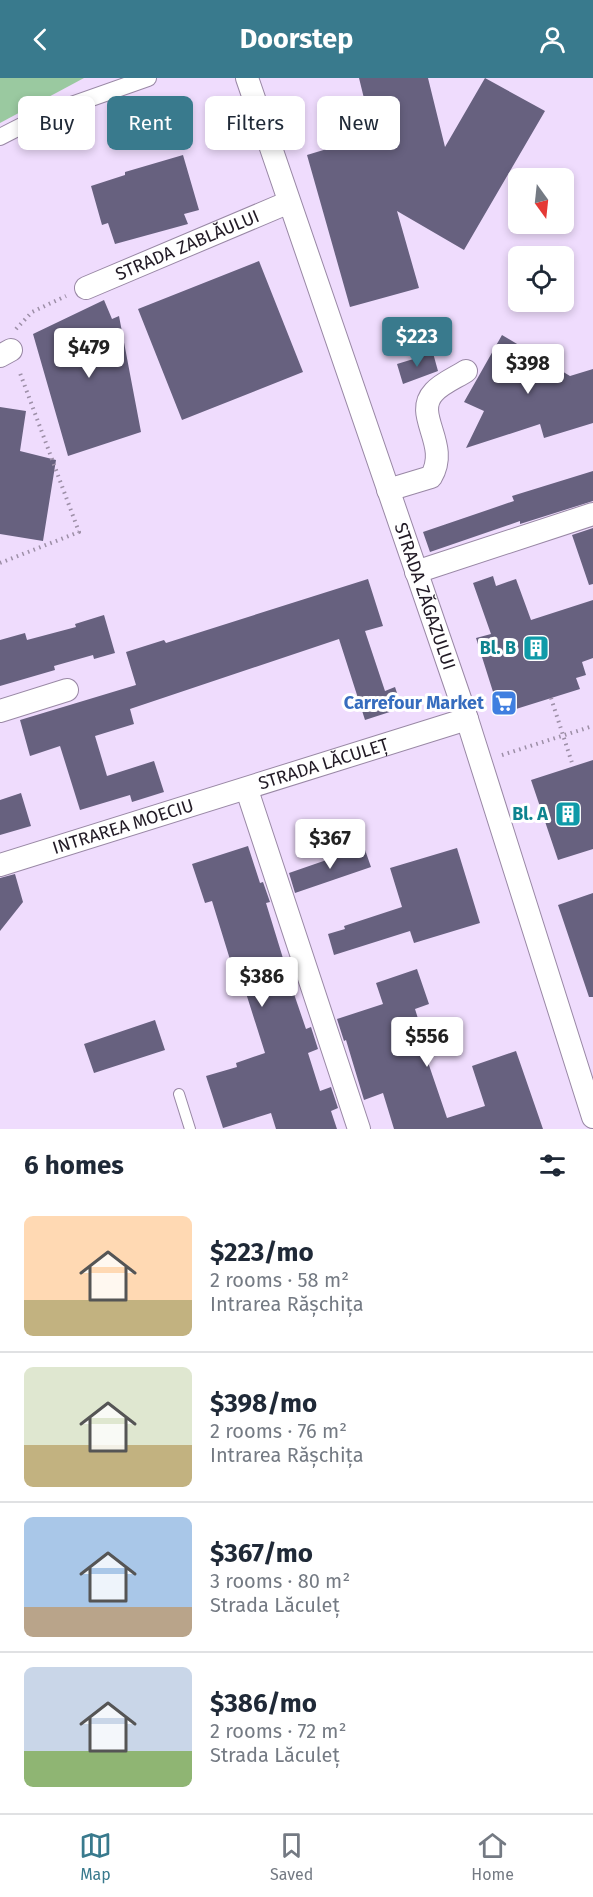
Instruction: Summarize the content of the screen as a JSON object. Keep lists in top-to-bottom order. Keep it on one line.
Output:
{"streets":{"street":["STRADA ZABLĂULUI","STRADA ZĂGAZULUI","STRADA LĂCULEȚ","INTRAREA MOECIU"]},"crossings":[["STRADA ZABLĂULUI","STRADA ZĂGAZULUI"],["STRADA ZĂGAZULUI","STRADA LĂCULEȚ"],["STRADA LĂCULEȚ","INTRAREA MOECIU"]],"places":{"building":["Bl. B","Bl. A"],"supermarket":["Carrefour Market"]},"north":"bottom","page":{"header":"Doorstep","chip":["Buy","Rent","Filters","New"],"price":["$223","$479","$398","$367","$386","$556"],"heading":"6 homes","list":[{"name":"$223/mo","note":"2 rooms · 58 m² · Intrarea Rășchița"},{"name":"$398/mo","note":"2 rooms · 76 m² · Intrarea Rășchița"},{"name":"$367/mo","note":"3 rooms · 80 m² · Strada Lăculeț"},{"name":"$386/mo","note":"2 rooms · 72 m² · Strada Lăculeț"}],"tabs":["Map","Saved","Home"]}}
